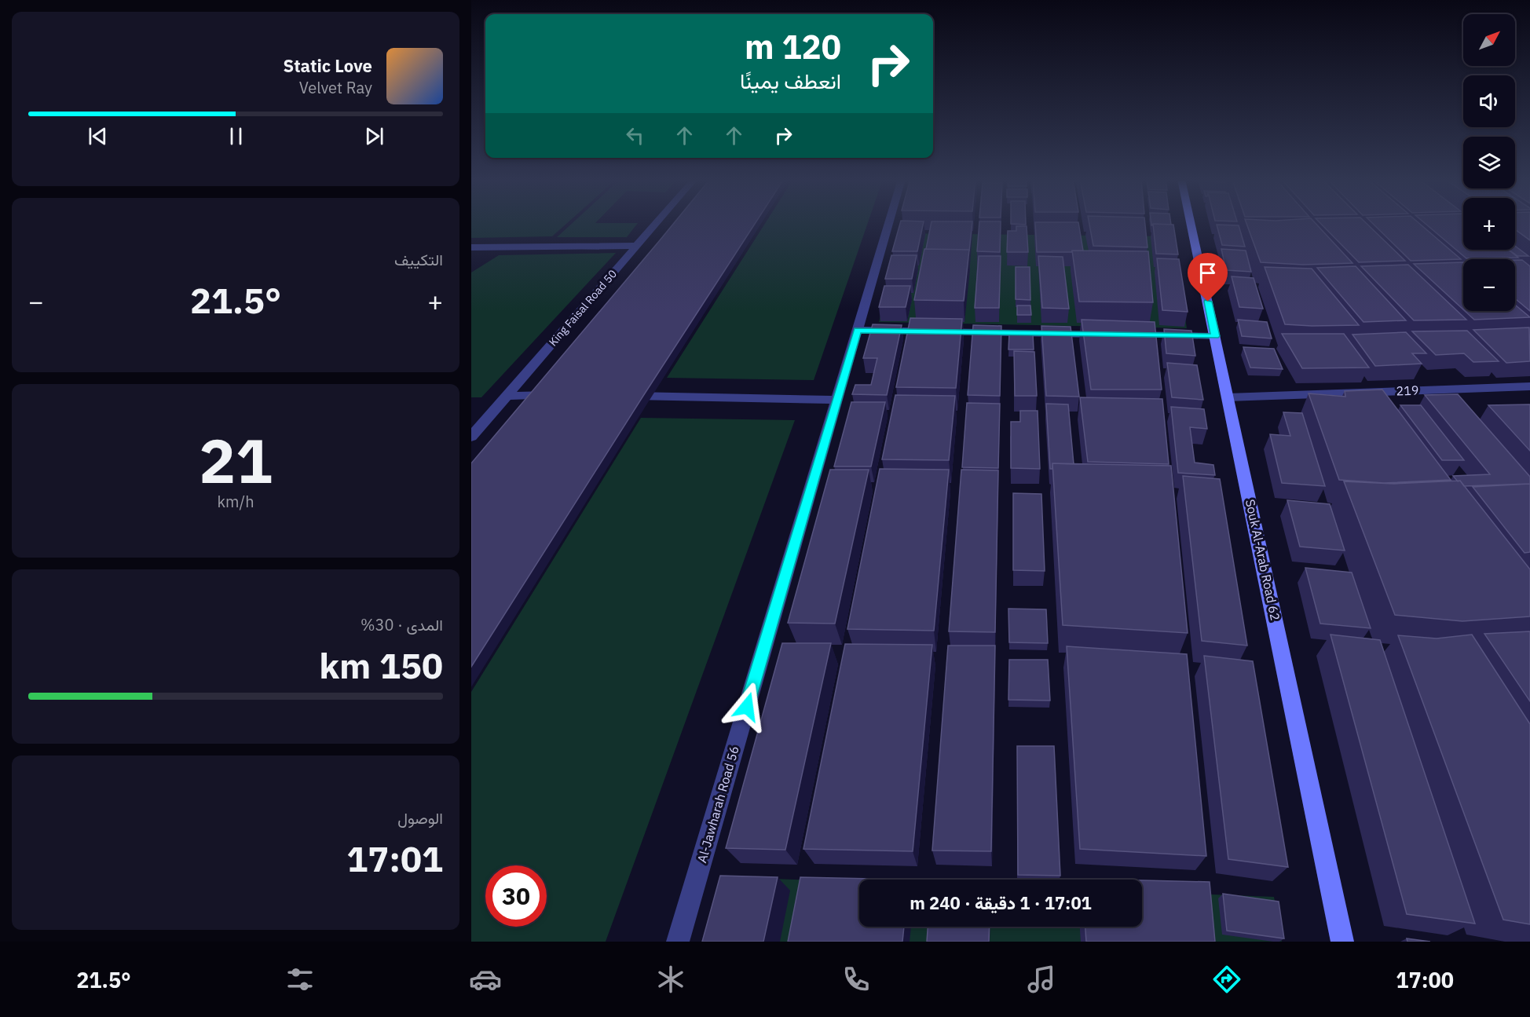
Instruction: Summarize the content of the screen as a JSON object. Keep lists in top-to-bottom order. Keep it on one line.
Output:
{"streets":{"main road":["Souk Al-Arab Road 62"],"street":["King Faisal Road 50","219","Al-Jawharah Road 56"]},"crossings":[["219","Souk Al-Arab Road 62"]],"north":"top right","page":{"map_buttons":["+","−"],"turn":["120 m","انعطف يمينًا"],"song":["Static Love","Velvet Ray"],"tile":["التكييف",["21","km/h"],["المدى · 30%","150 km"],["الوصول","17:01"]],"heat":["−","21.5°","+"],"limit":"30","trip":"17:01 · 1 دقيقة · 240 m","tabs":["17:00","21.5°"]}}
